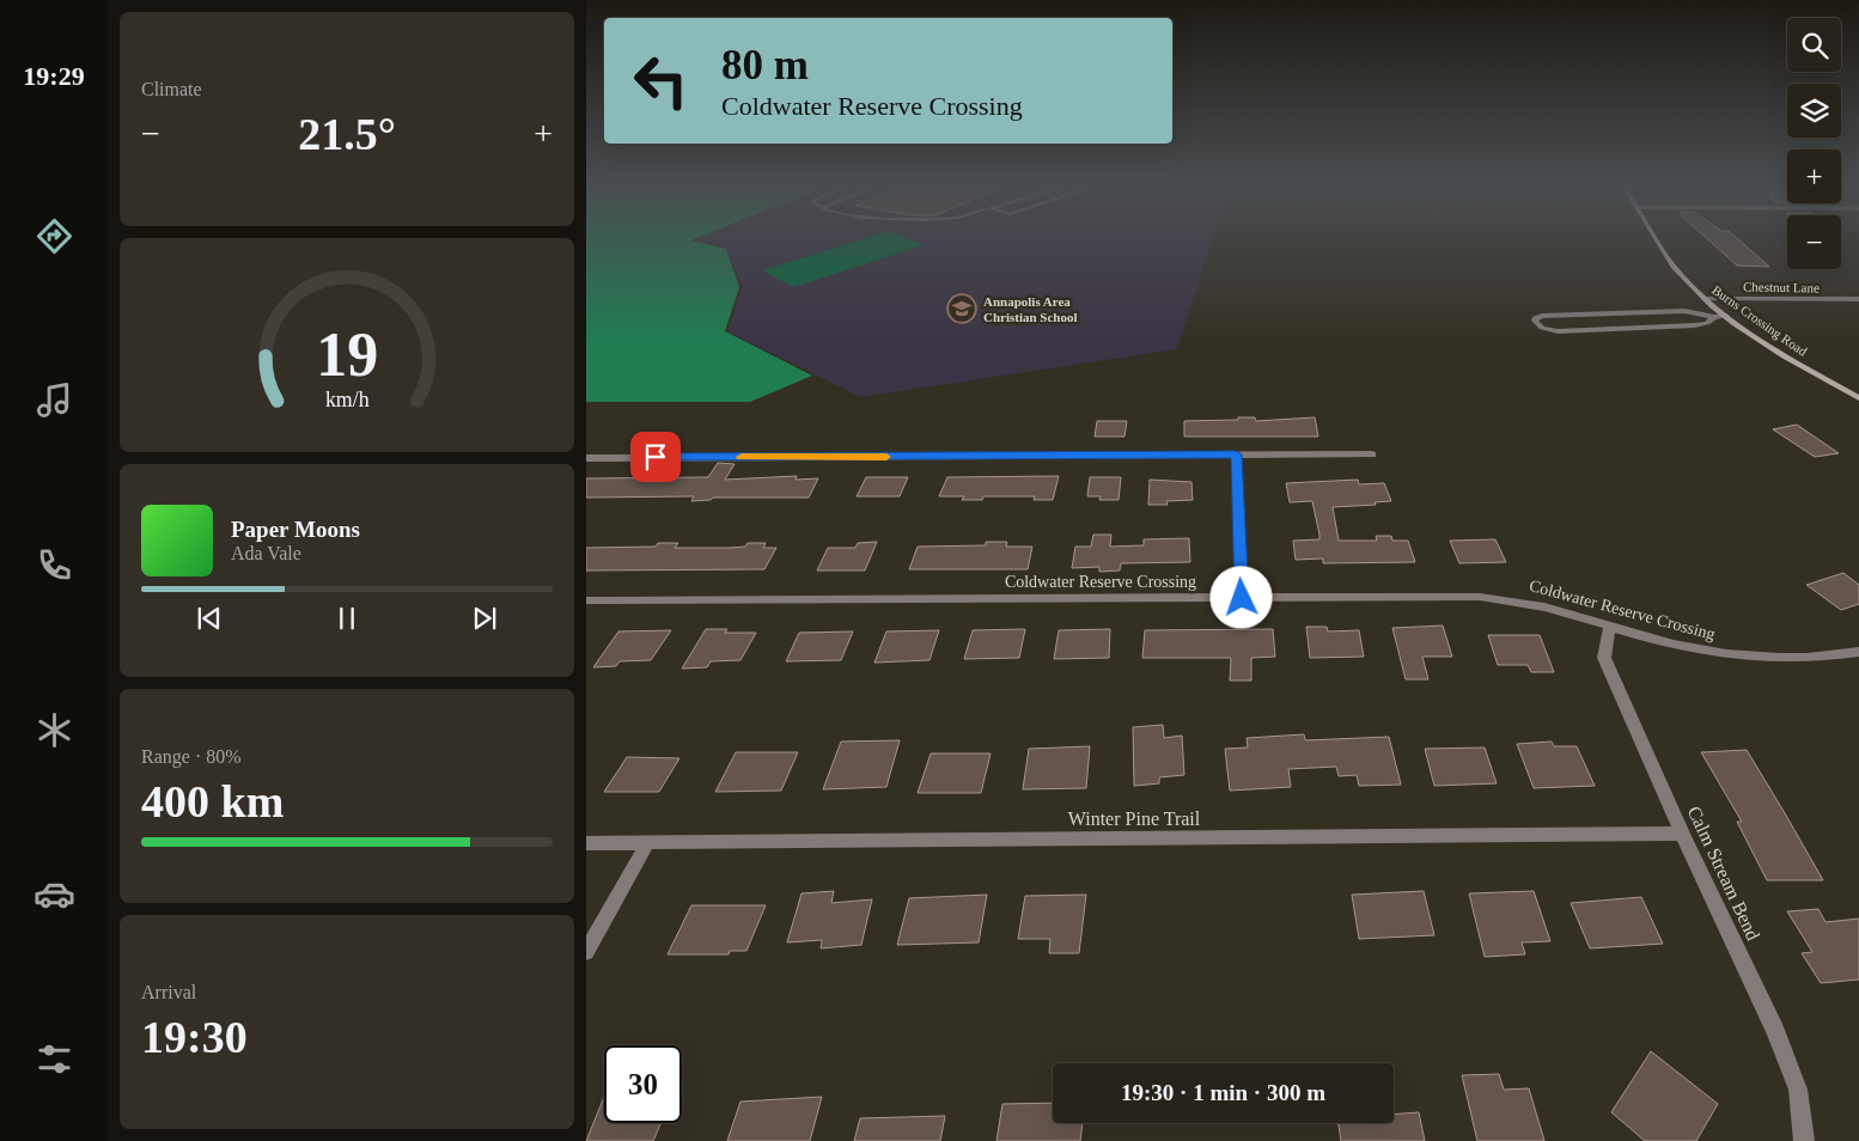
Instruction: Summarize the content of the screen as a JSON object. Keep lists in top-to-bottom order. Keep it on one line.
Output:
{"streets":{"street":["Chestnut Lane","Burns Crossing Road","Coldwater Reserve Crossing","Winter Pine Trail","Calm Stream Bend"]},"crossings":[["Chestnut Lane","Burns Crossing Road"],["Coldwater Reserve Crossing","Calm Stream Bend"],["Winter Pine Trail","Calm Stream Bend"]],"places":{"school or university":["Annapolis Area Christian School"]},"page":{"tabs":"19:29","tile":["Climate",["Range · 80%","400 km"],["Arrival","19:30"]],"map_buttons":["+","−"],"turn":["80 m","Coldwater Reserve Crossing"],"heat":["−","21.5°","+"],"song":["Paper Moons","Ada Vale"],"limit":"30","trip":"19:30 · 1 min · 300 m","gauge":["19","km/h"]}}
